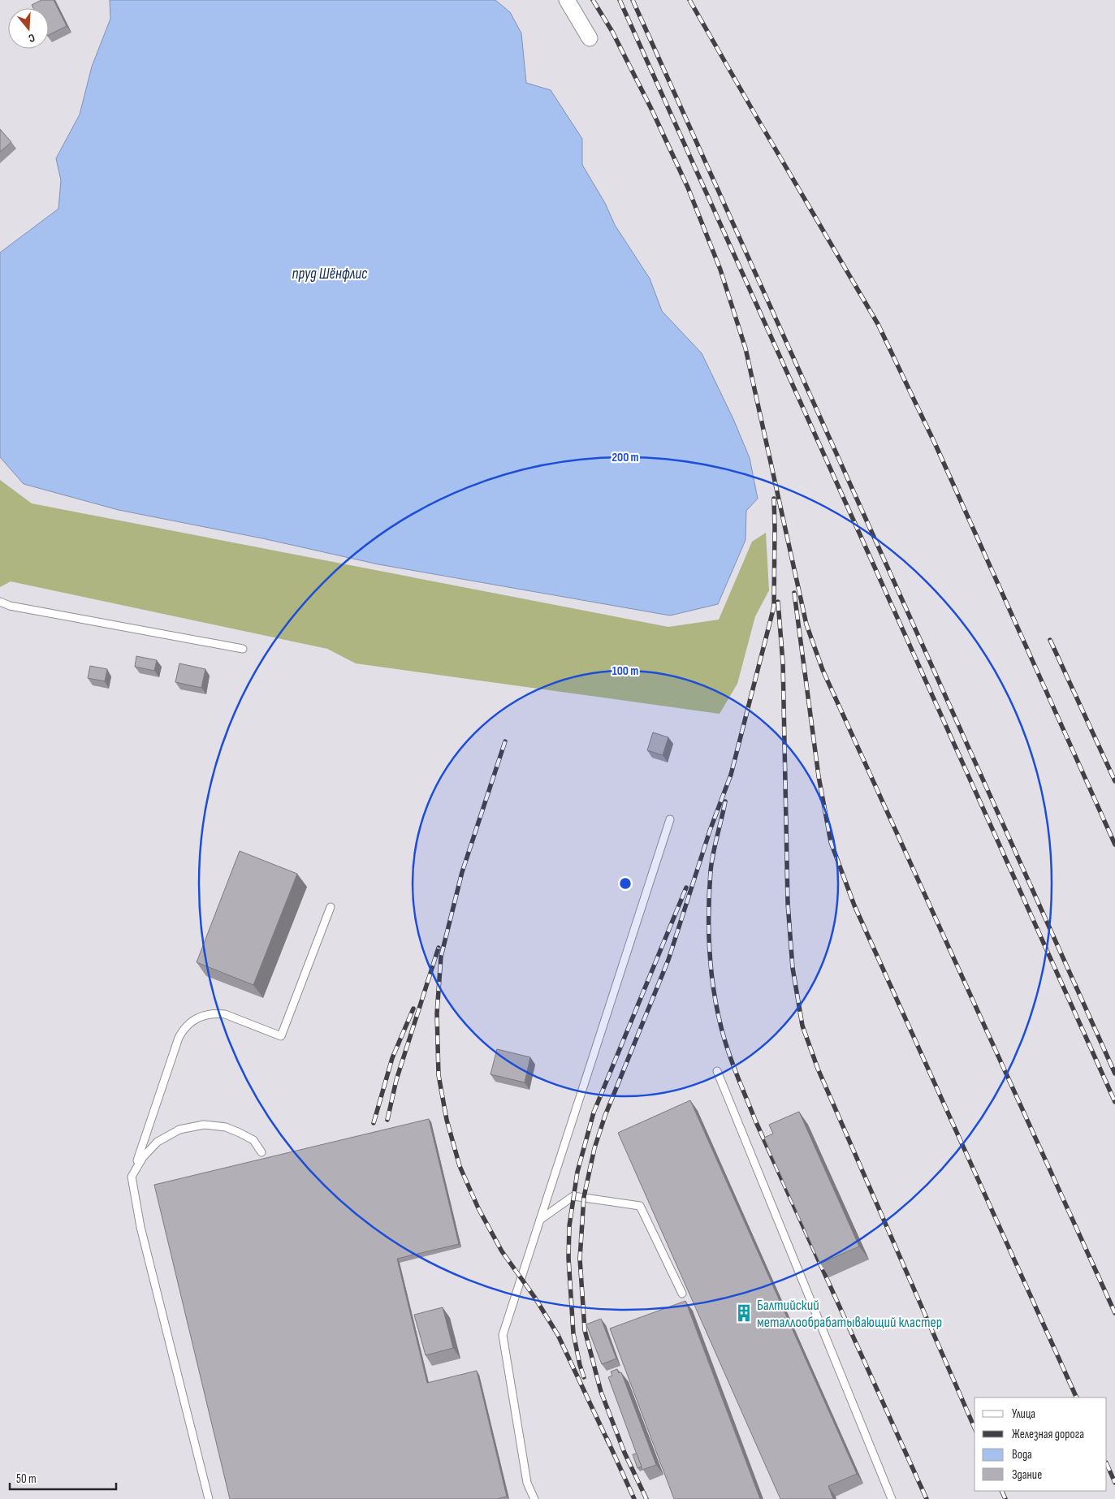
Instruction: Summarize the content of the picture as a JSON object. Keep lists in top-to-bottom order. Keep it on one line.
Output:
{"water":["пруд Шёнфлис"],"places":{"building":["Балтийский металлообрабатывающий кластер"]},"legend":["Улица","Железная дорога","Вода","Здание"],"scale_bar":"50 m","north":"bottom","rings":["200 m","100 m"]}
